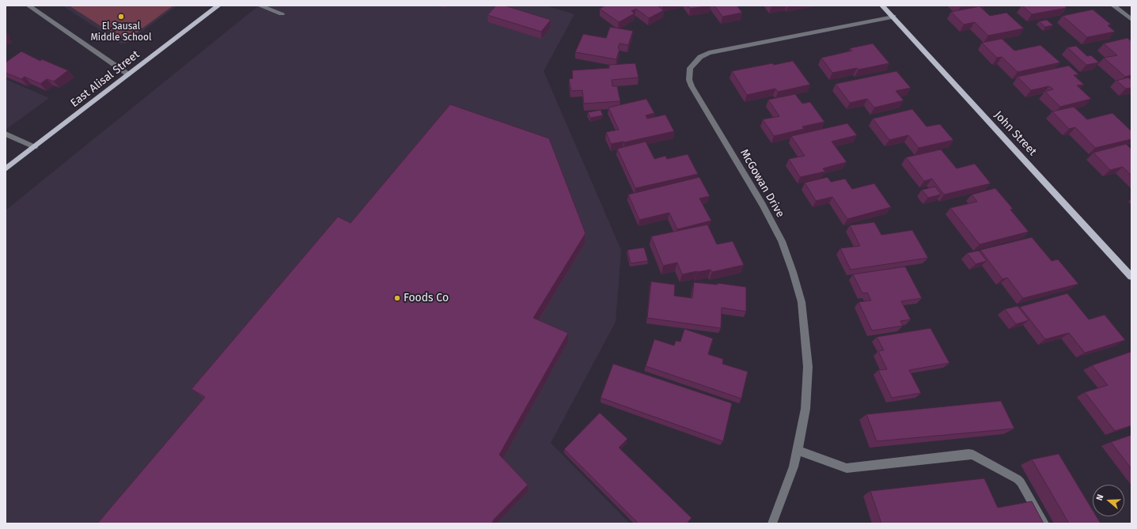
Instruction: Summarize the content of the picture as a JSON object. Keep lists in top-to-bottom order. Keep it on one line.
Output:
{"streets":{"main road":["East Alisal Street","John Street"],"street":["McGowan Drive"]},"crossings":[["John Street","McGowan Drive"]],"places":["El Sausal Middle School","Foods Co"],"north":"left"}
